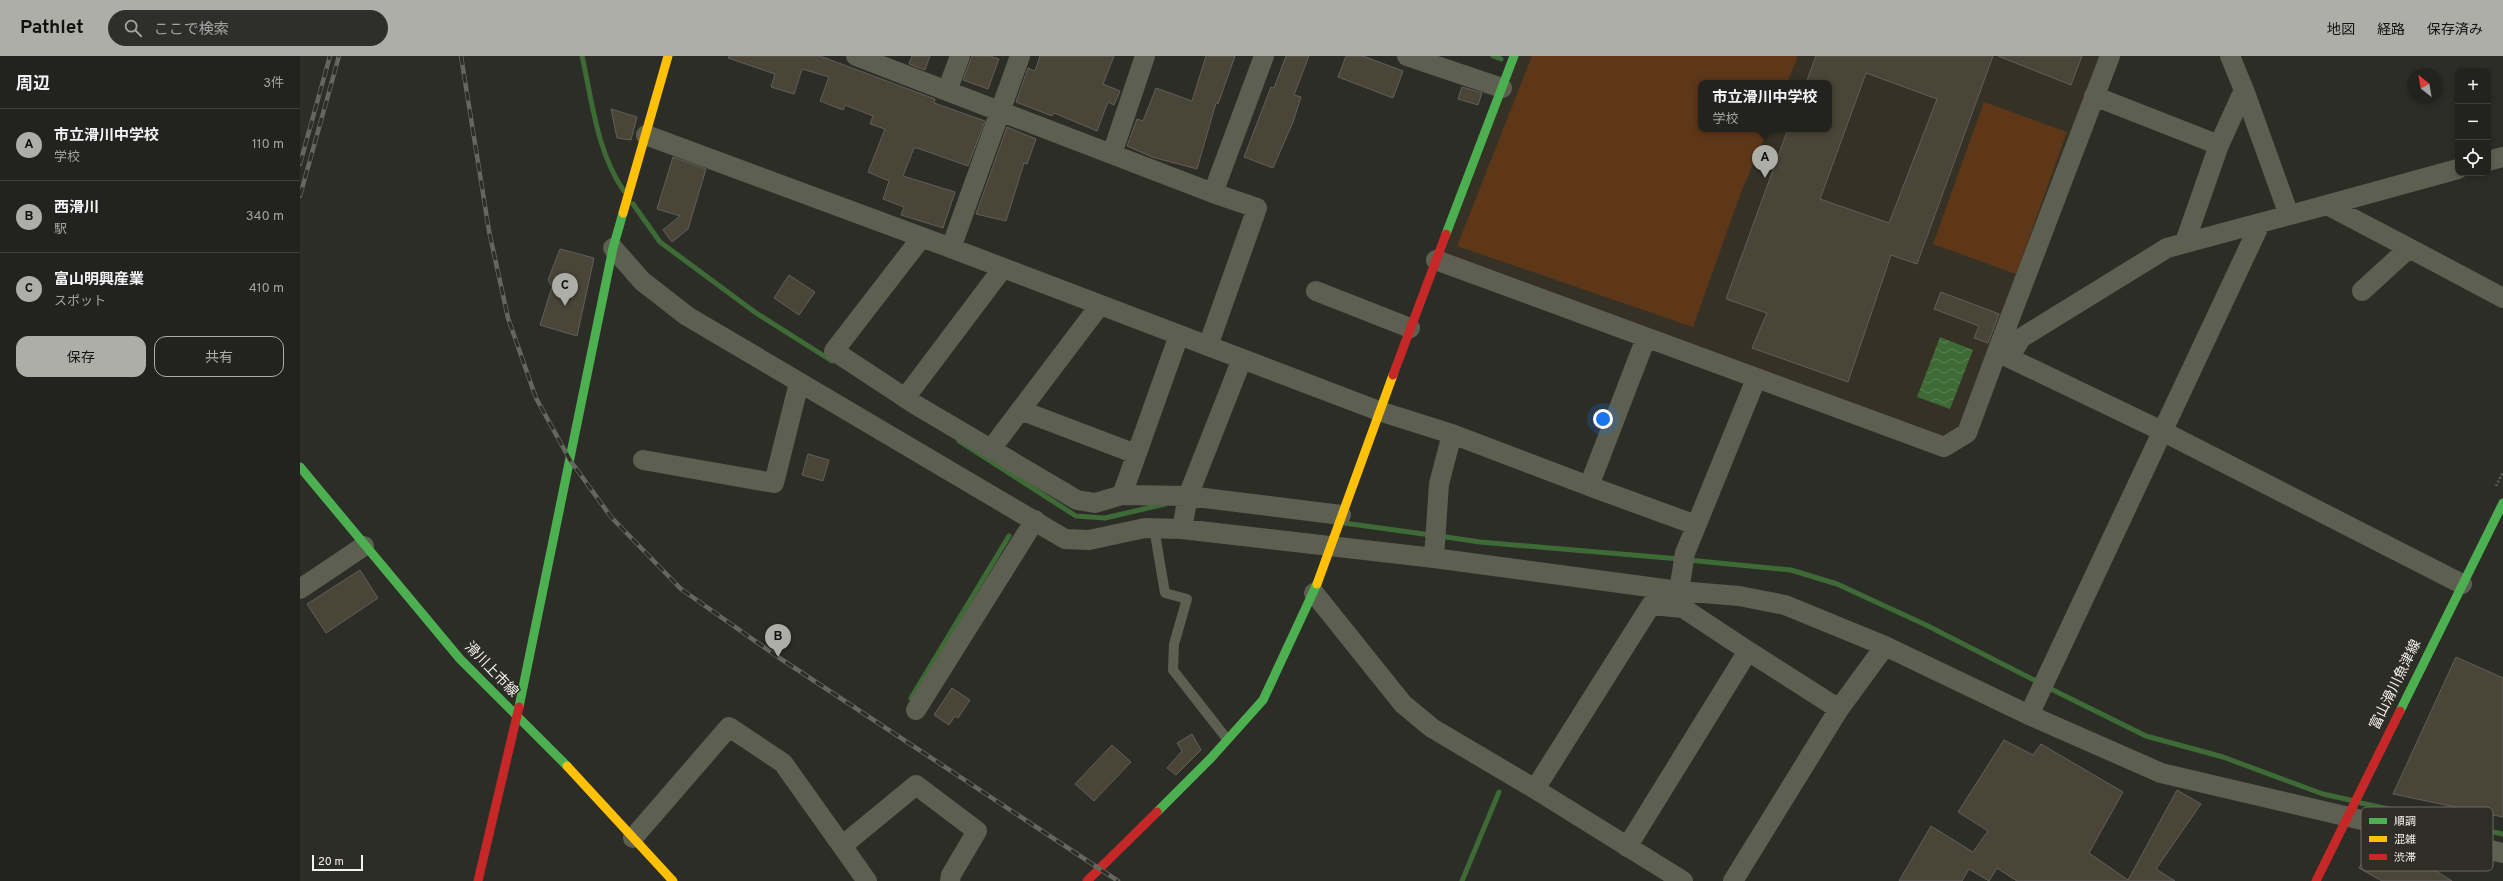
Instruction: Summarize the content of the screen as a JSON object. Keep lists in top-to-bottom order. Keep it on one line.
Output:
{"streets":{"street":["滑川上市線","富山滑川魚津線"]},"legend":["順調","混雑","渋滞"],"scale_bar":"20 m","north":"top left","page":{"header":"Pathlet","search":"ここで検索","nav":["地図","経路","保存済み"],"heading":["周辺","3件"],"map_buttons":["+","−"],"popup":["市立滑川中学校","学校"],"list":[{"mark":"A","name":"市立滑川中学校","note":"学校","value":"110 m"},{"mark":"B","name":"西滑川","note":"駅","value":"340 m"},{"mark":"C","name":"富山明興産業","note":"スポット","value":"410 m"}],"pins":["A","C","B"],"buttons":["保存","共有"],"scale":"20 m"}}
